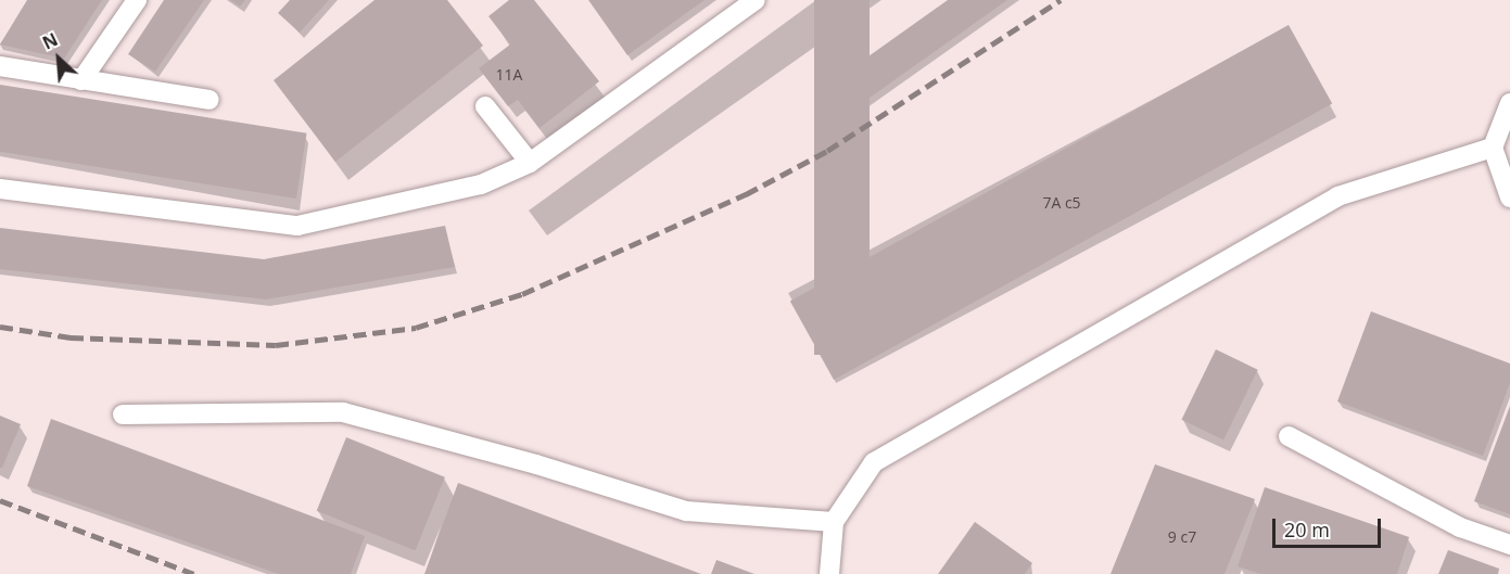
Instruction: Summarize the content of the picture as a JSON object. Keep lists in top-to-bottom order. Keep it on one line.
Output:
{"house_numbers":["11А","7А с5","9 с7"],"scale_bar":"20 m","north":"top left"}
